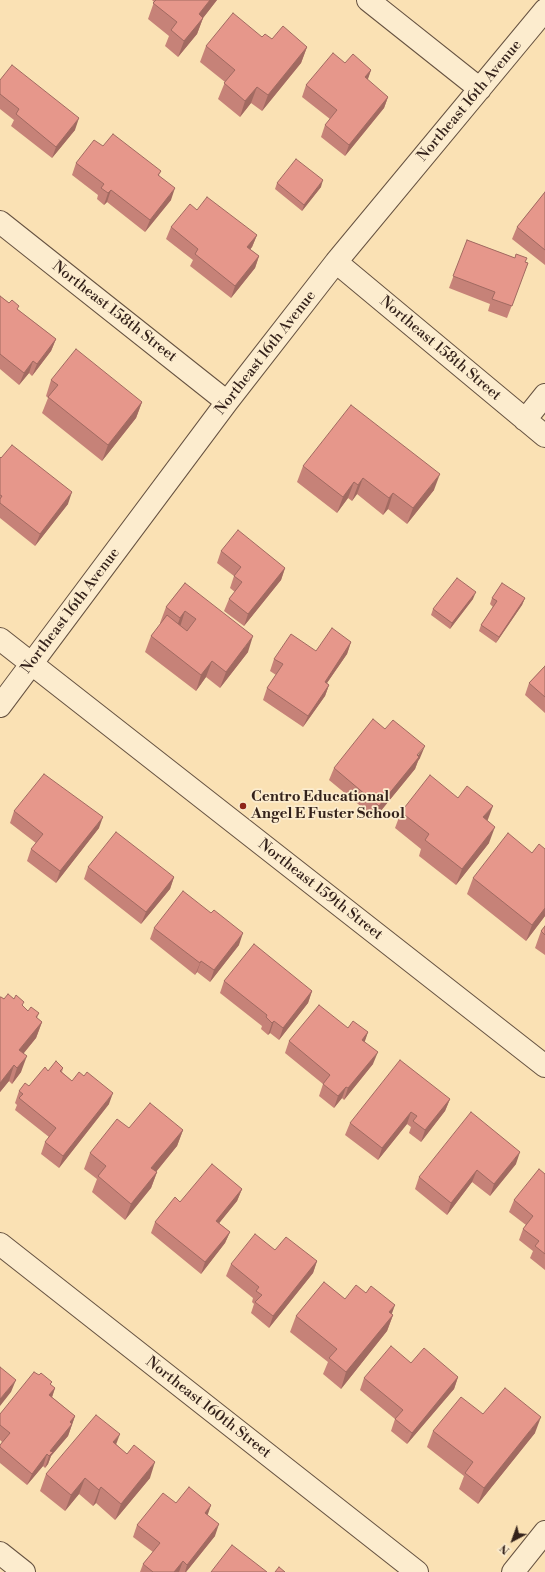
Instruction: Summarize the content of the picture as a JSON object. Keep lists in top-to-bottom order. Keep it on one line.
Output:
{"streets":{"street":["Northeast 16th Avenue","Northeast 158th Street","Northeast 159th Street","Northeast 160th Street"]},"crossings":[["Northeast 16th Avenue","Northeast 158th Street"],["Northeast 16th Avenue","Northeast 159th Street"]],"places":["Centro Educational Angel E Fuster School"],"north":"bottom left"}
